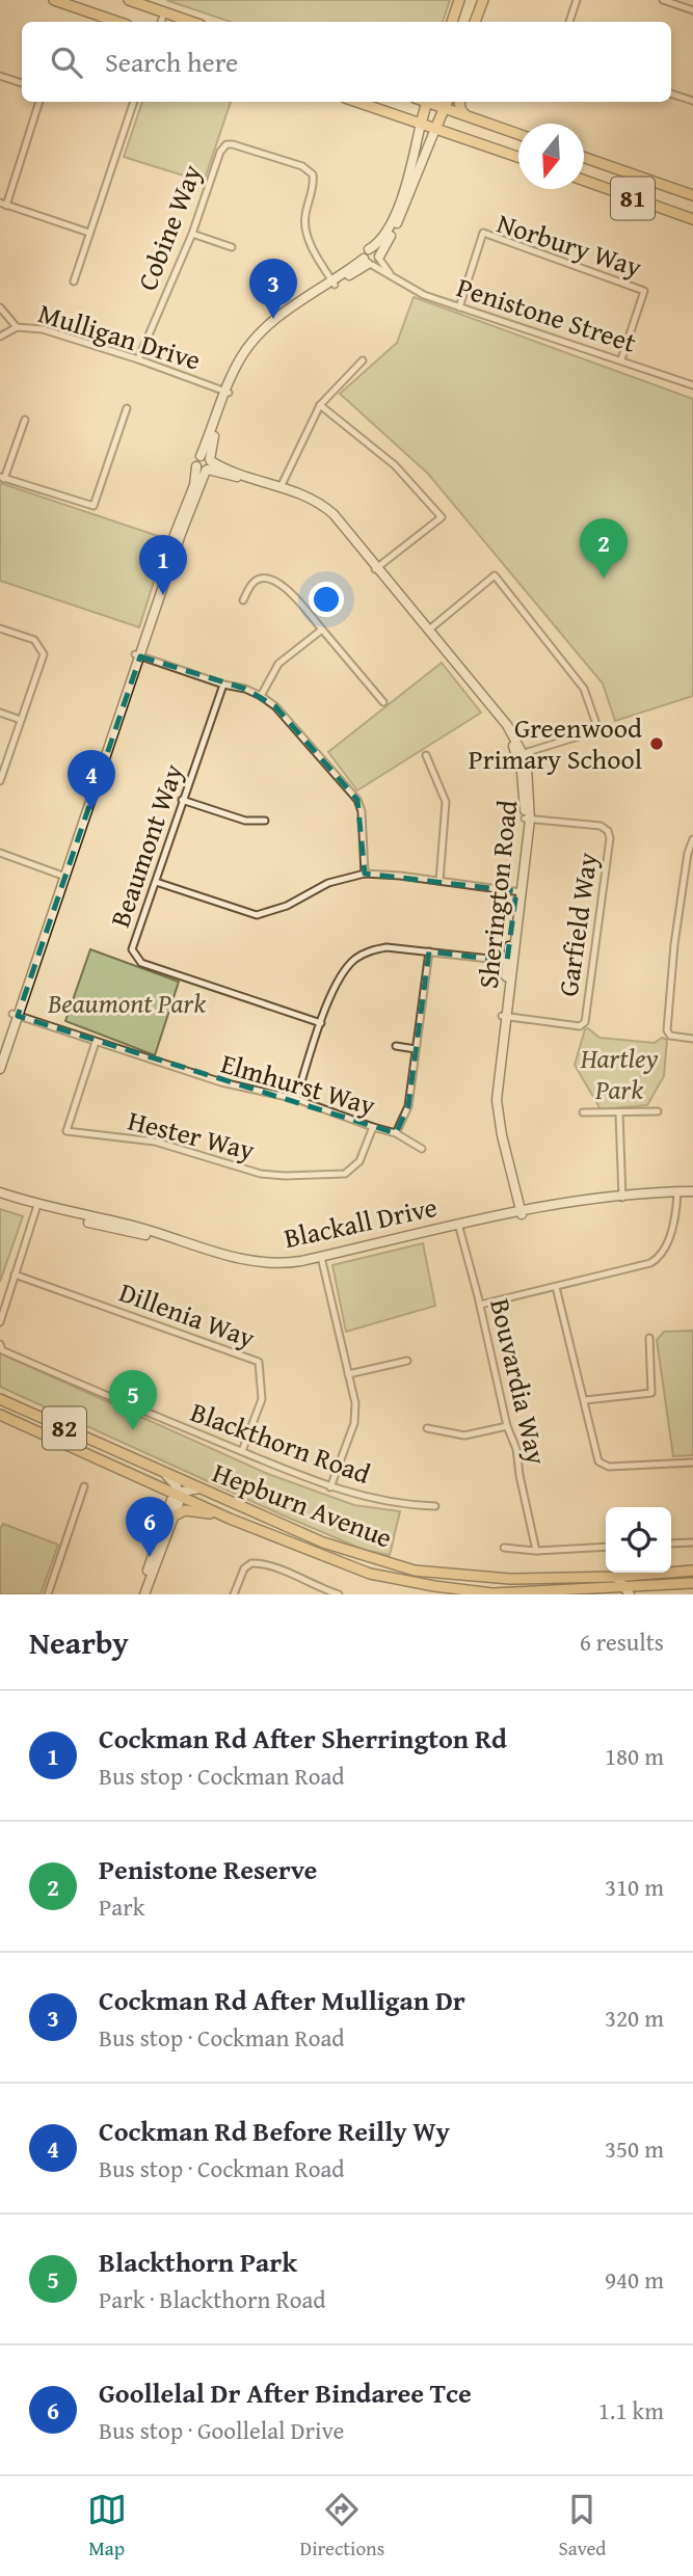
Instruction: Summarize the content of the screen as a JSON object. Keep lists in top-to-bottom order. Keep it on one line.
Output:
{"streets":{"main road":["81","Sherington Road","Blackall Drive","82","Hepburn Avenue"],"street":["Cobine Way","Norbury Way","Penistone Street","Mulligan Drive","Beaumont Way","Garfield Way","Elmhurst Way","Hester Way","Dillenia Way","Bouvardia Way","Blackthorn Road"]},"crossings":[["Cobine Way","Mulligan Drive"],["Norbury Way","Penistone Street"],["Sherington Road","Garfield Way"],["Sherington Road","Blackall Drive"],["Elmhurst Way","Hester Way"],["Blackall Drive","Bouvardia Way"],["Dillenia Way","Blackthorn Road"]],"parks":["Beaumont Park","Hartley Park"],"places":["Greenwood Primary School"],"north":"bottom","page":{"search":"Search here","pins":["3","2","1","4","5","6"],"heading":["Nearby","6 results"],"list":[{"mark":"1","name":"Cockman Rd After Sherrington Rd","note":"Bus stop · Cockman Road","value":"180 m"},{"mark":"2","name":"Penistone Reserve","note":"Park","value":"310 m"},{"mark":"3","name":"Cockman Rd After Mulligan Dr","note":"Bus stop · Cockman Road","value":"320 m"},{"mark":"4","name":"Cockman Rd Before Reilly Wy","note":"Bus stop · Cockman Road","value":"350 m"},{"mark":"5","name":"Blackthorn Park","note":"Park · Blackthorn Road","value":"940 m"},{"mark":"6","name":"Goollelal Dr After Bindaree Tce","note":"Bus stop · Goollelal Drive","value":"1.1 km"}],"nav":["Map","Directions","Saved"]}}
